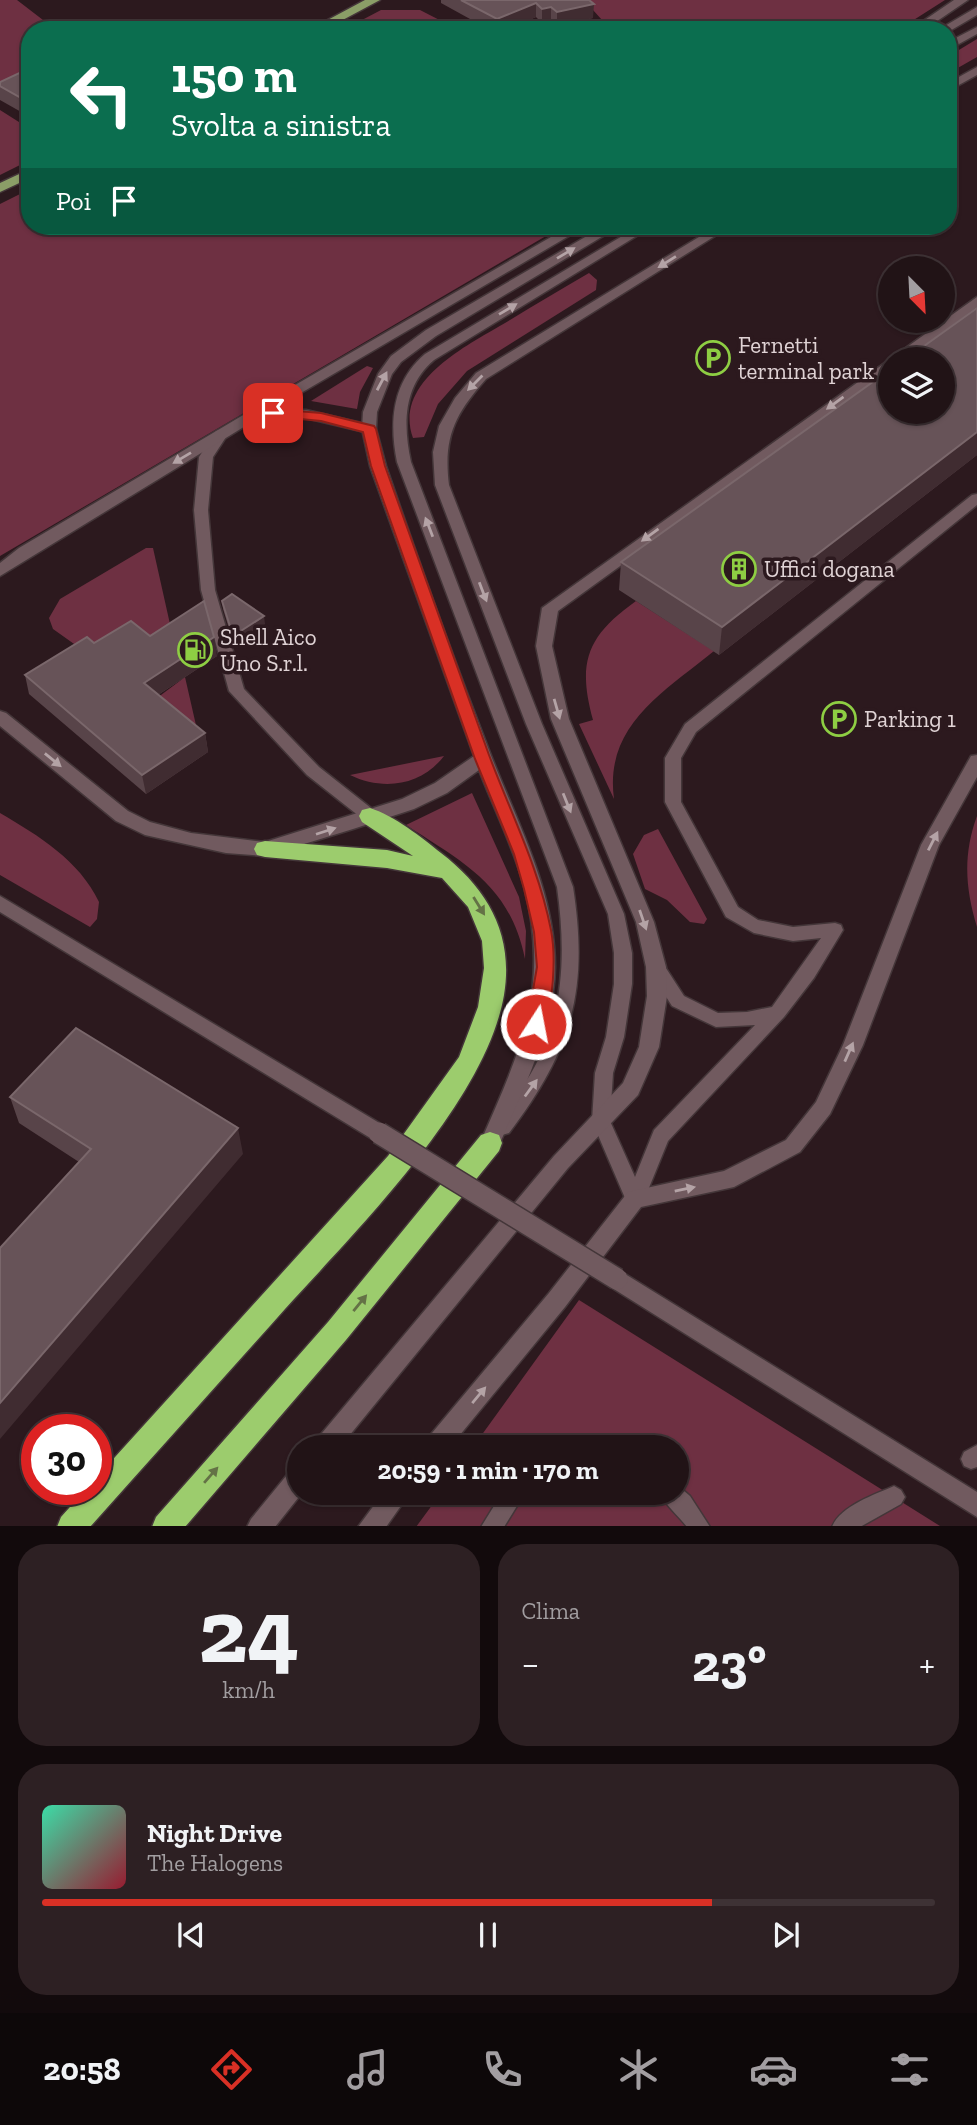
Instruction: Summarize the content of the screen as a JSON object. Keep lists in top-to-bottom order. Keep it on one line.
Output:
{"places":{"parking":["Fernetti terminal park","Parking 1"],"building":["Uffici dogana"],"fuel station":["Shell Aico Uno S.r.l."]},"north":"bottom right","page":{"turn":["150 m","Svolta a sinistra"],"then":"Poi","limit":"30","trip":"20:59 · 1 min · 170 m","tile":[["24","km/h"],"Clima"],"heat":["−","23°","+"],"song":["Night Drive","The Halogens"],"tabs":"20:58"}}
